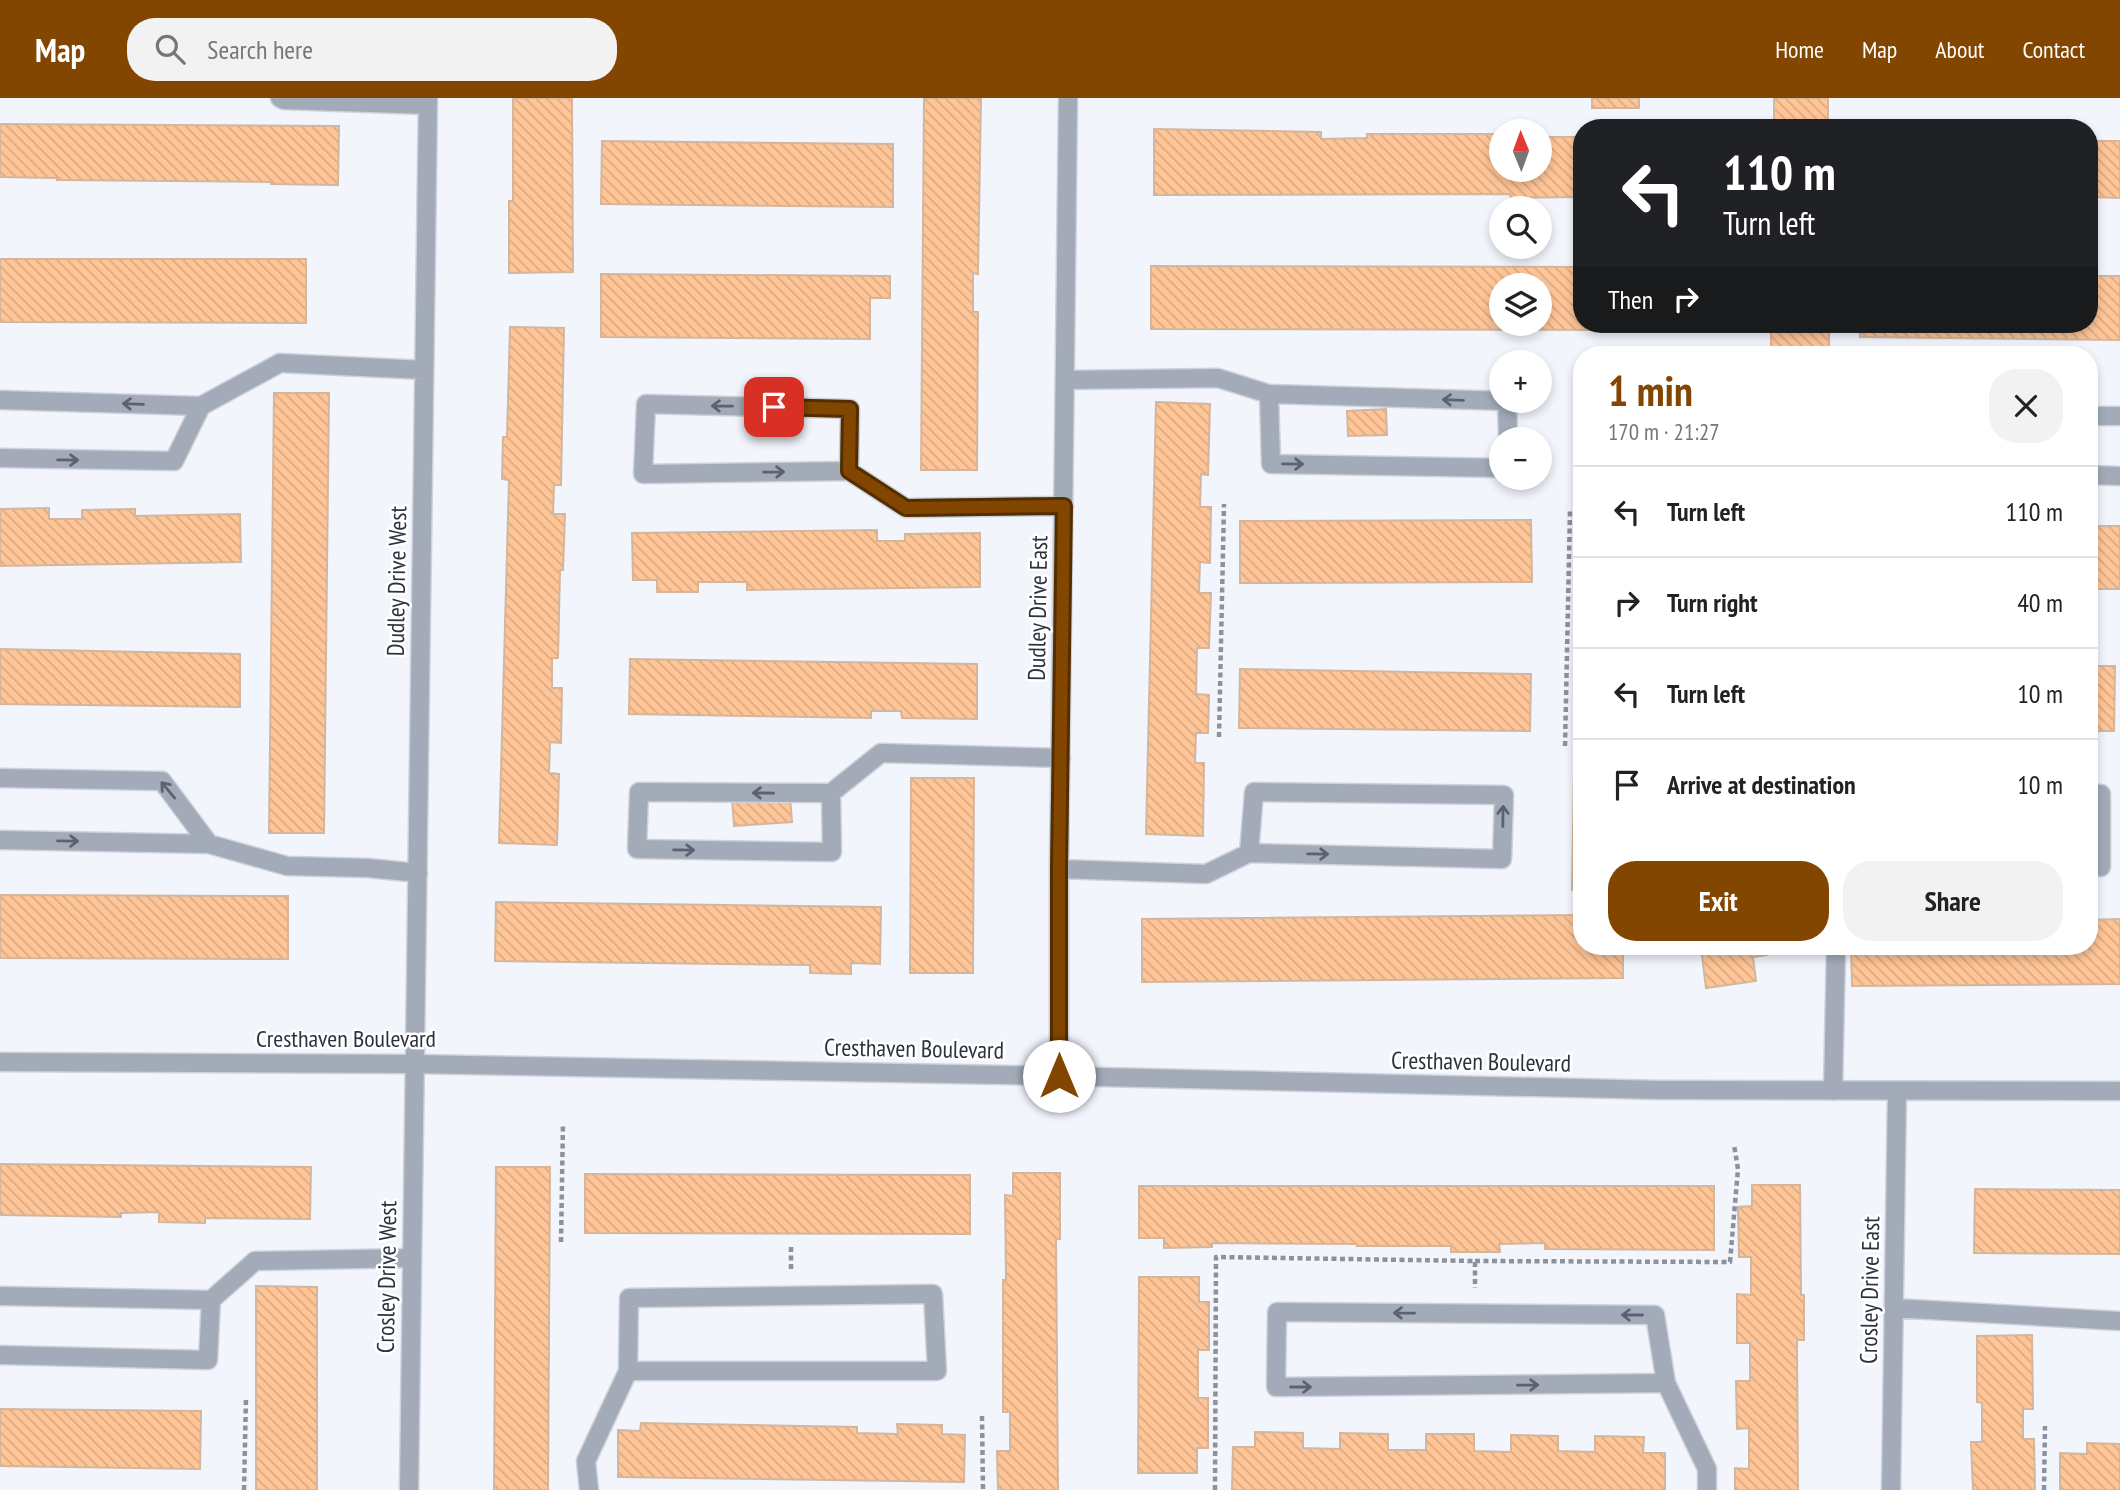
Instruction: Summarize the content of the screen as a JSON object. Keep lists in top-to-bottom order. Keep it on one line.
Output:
{"streets":{"street":["Dudley Drive West","Dudley Drive East","Cresthaven Boulevard","Crosley Drive West","Crosley Drive East"]},"crossings":[["Dudley Drive West","Cresthaven Boulevard"],["Dudley Drive West","Crosley Drive West"],["Dudley Drive East","Cresthaven Boulevard"],["Cresthaven Boulevard","Crosley Drive West"],["Cresthaven Boulevard","Crosley Drive East"]],"north":"top","page":{"header":"Map","search":"Search here","nav":["Home","Map","About","Contact"],"map_buttons":["+","−"],"turn":["110 m","Turn left"],"then":"Then","heading":["1 min","170 m · 21:27"],"list":[{"name":"Turn left","value":"110 m"},{"name":"Turn right","value":"40 m"},{"name":"Turn left","value":"10 m"},{"name":"Arrive at destination","value":"10 m"}],"buttons":["Exit","Share"]}}
